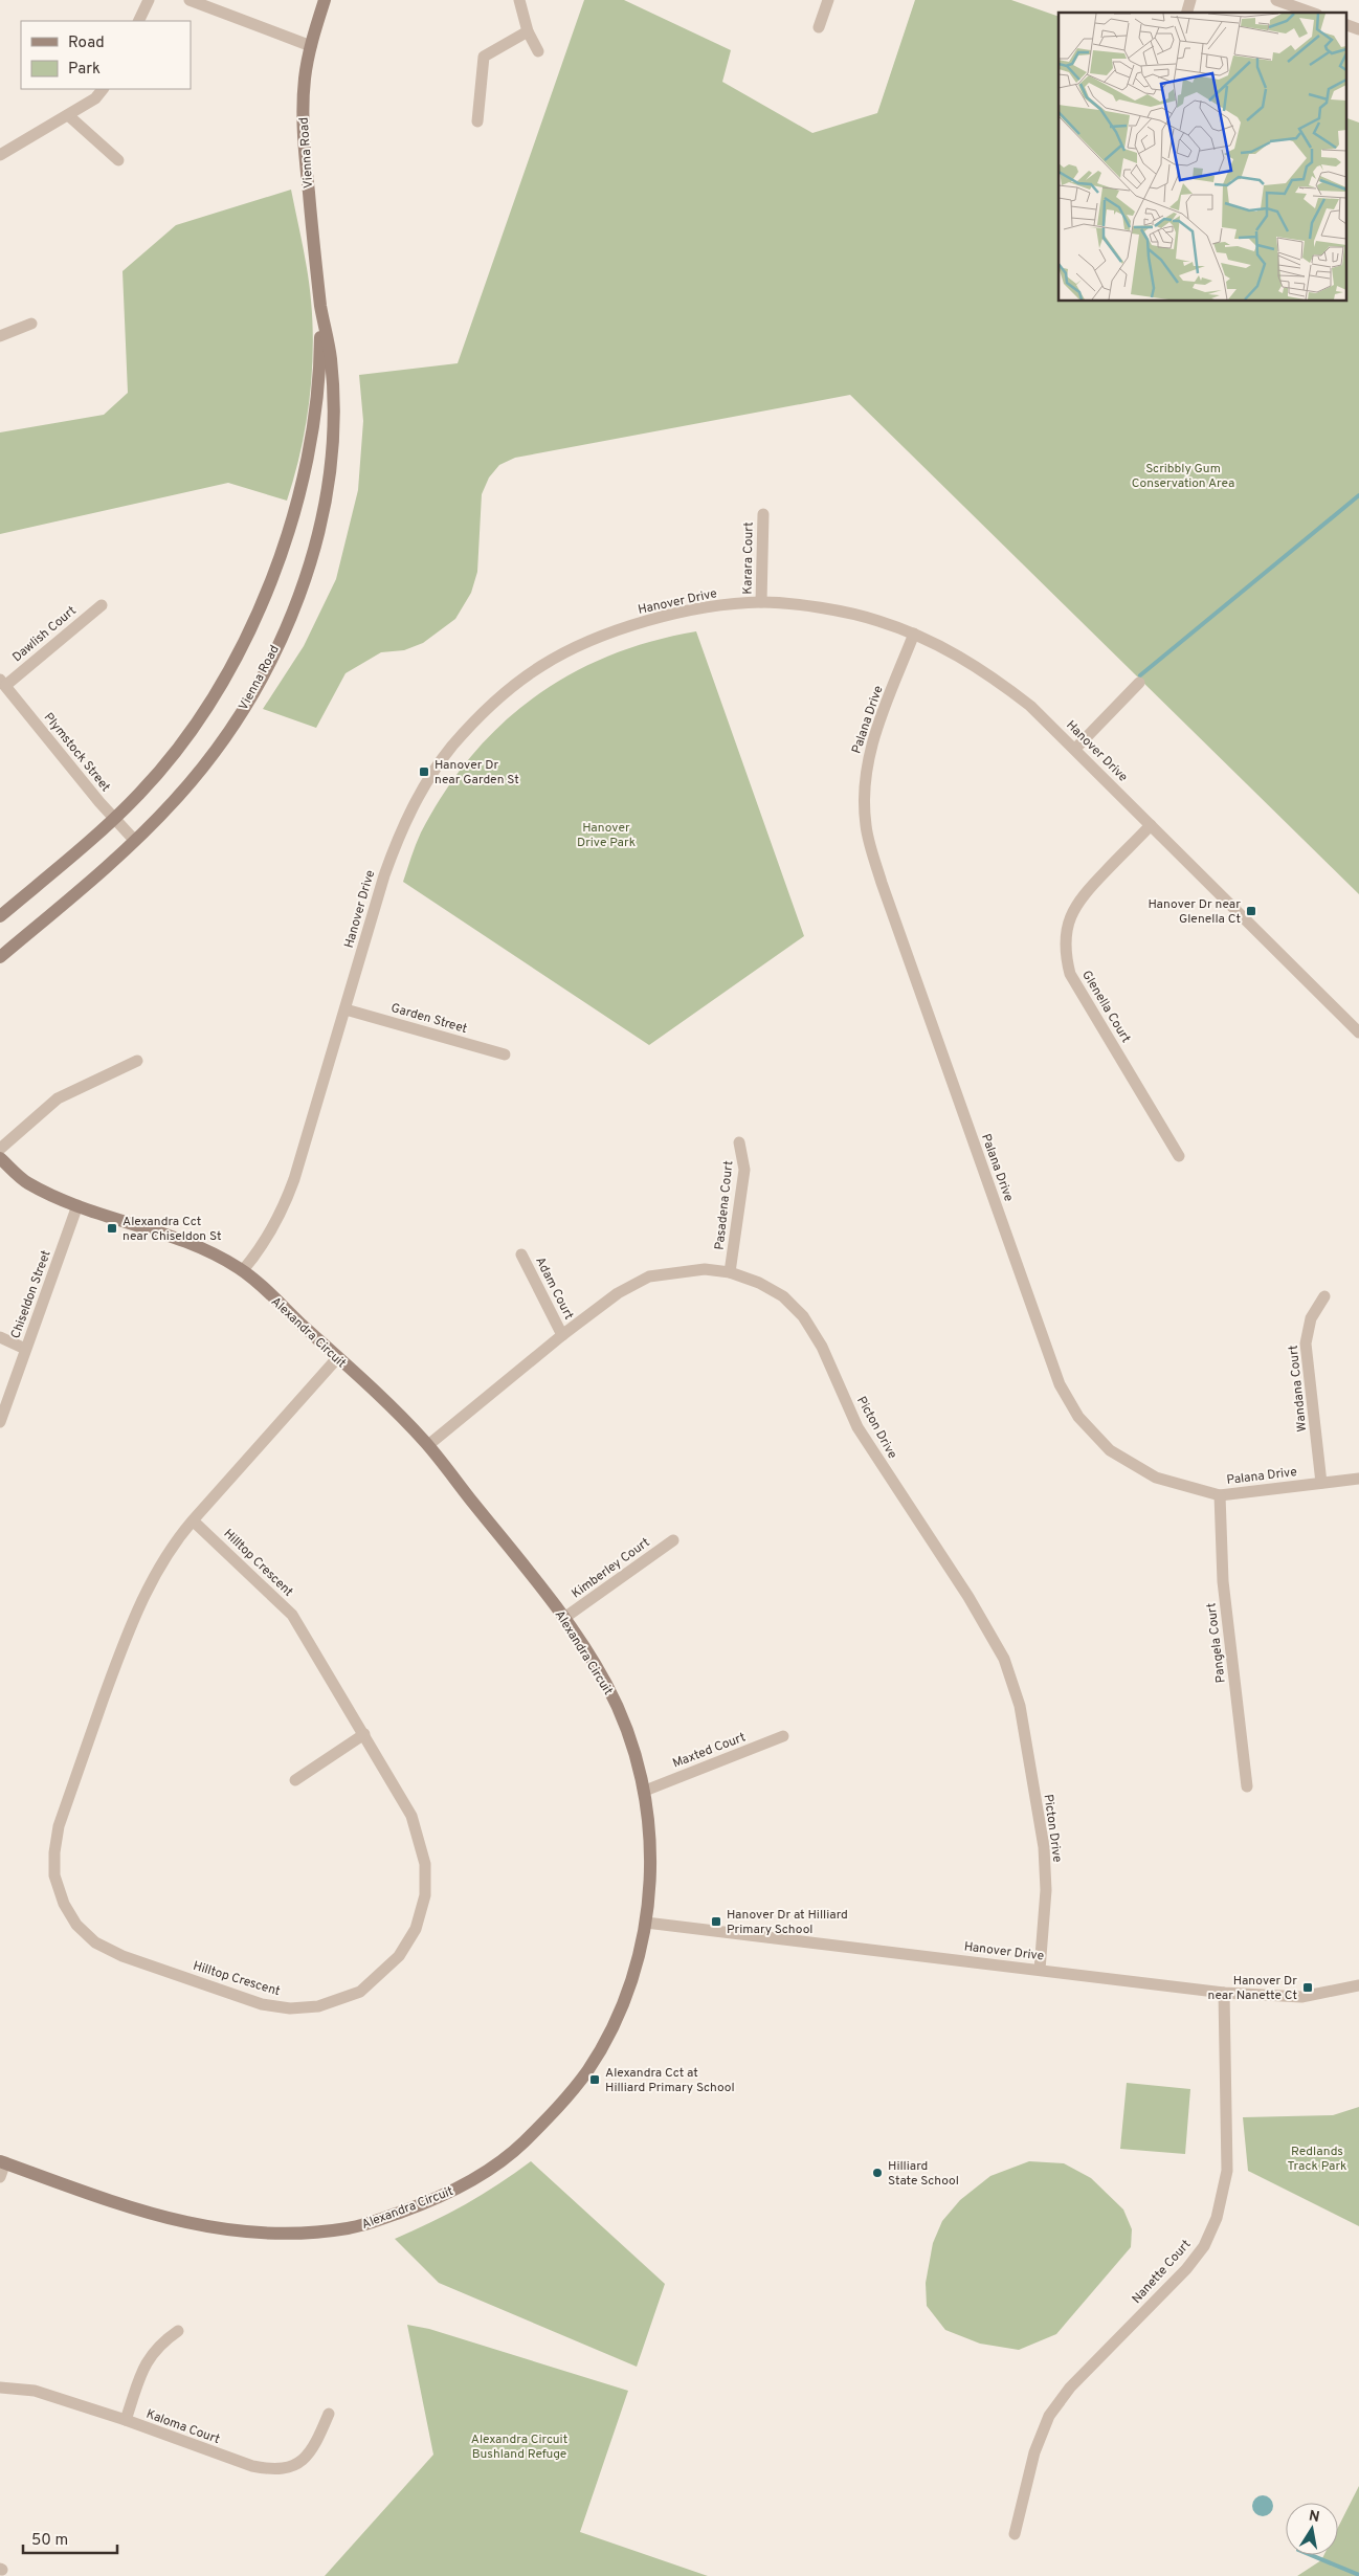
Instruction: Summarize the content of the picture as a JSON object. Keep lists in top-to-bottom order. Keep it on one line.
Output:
{"streets":{"street":["Vienna Road","Karara Court","Hanover Drive","Dawlish Court","Palana Drive","Plymstock Street","Glenella Court","Garden Street","Pasadena Court","Adam Court","Chiseldon Street","Alexandra Circuit","Wandana Court","Picton Drive","Hilltop Crescent","Kimberley Court","Pangela Court","Maxted Court","Nanette Court","Kaloma Court"]},"crossings":[["Vienna Road","Plymstock Street"],["Karara Court","Hanover Drive"],["Hanover Drive","Palana Drive"],["Hanover Drive","Glenella Court"],["Hanover Drive","Garden Street"],["Hanover Drive","Alexandra Circuit"],["Hanover Drive","Picton Drive"],["Hanover Drive","Nanette Court"],["Dawlish Court","Plymstock Street"],["Palana Drive","Wandana Court"],["Palana Drive","Pangela Court"],["Pasadena Court","Picton Drive"],["Adam Court","Picton Drive"],["Chiseldon Street","Alexandra Circuit"],["Alexandra Circuit","Picton Drive"],["Alexandra Circuit","Hilltop Crescent"],["Alexandra Circuit","Kimberley Court"],["Alexandra Circuit","Maxted Court"]],"parks":["Scribbly Gum Conservation Area","Hanover Drive Park","Redlands Track Park","Alexandra Circuit Bushland Refuge"],"places":{"transit":["Hanover Dr near Garden St","Hanover Dr near Glenella Ct","Alexandra Cct near Chiseldon St","Hanover Dr at Hilliard Primary School","Hanover Dr near Nanette Ct","Alexandra Cct at Hilliard Primary School"],"other":["Hilliard State School"]},"legend":["Road","Park"],"scale_bar":"50 m","north":"top"}
